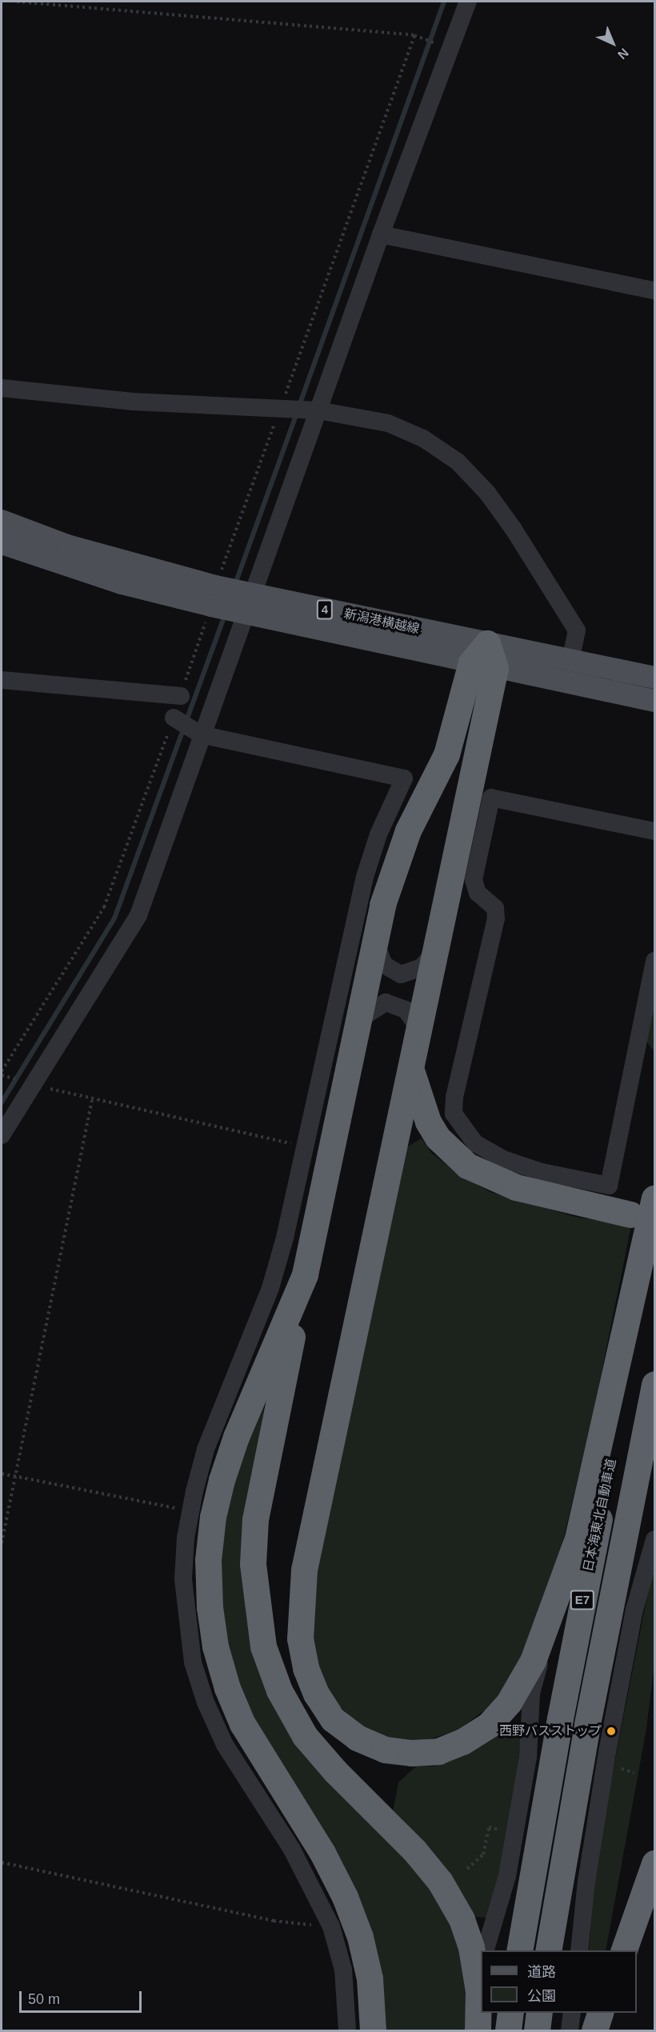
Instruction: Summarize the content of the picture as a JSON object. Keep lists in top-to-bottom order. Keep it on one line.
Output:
{"streets":{"highway":["日本海東北自動車道","E7"],"main road":["4","新潟港横越線"]},"places":["西野バスストップ"],"legend":["道路","公園"],"scale_bar":"50 m","north":"bottom right"}
